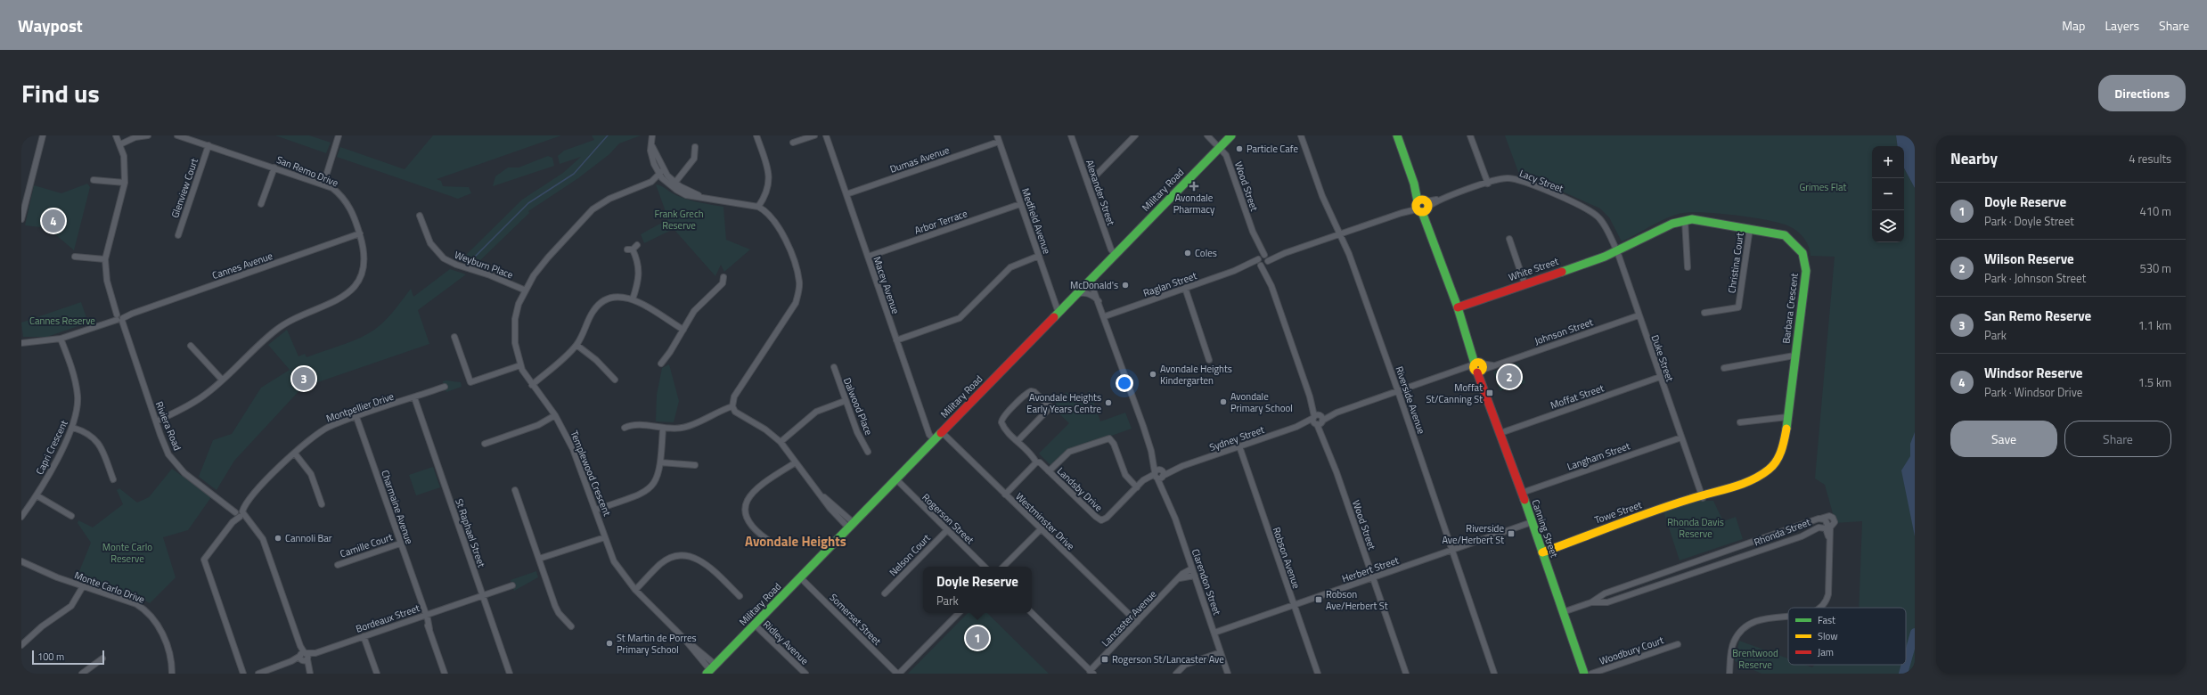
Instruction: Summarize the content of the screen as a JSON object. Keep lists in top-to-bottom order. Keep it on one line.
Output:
{"streets":{"street":["Dumas Avenue","San Remo Drive","Lacy Street","Wood Street","Glenview Court","Military Road","Alexander Street","Medfield Avenue","Arbor Terrace","Christina Court","Weyburn Place","Cannes Avenue","White Street","Raglan Street","Macey Avenue","Barbara Crescent","Johnson Street","Duke Street","Moffat Street","Riverside Avenue","Dalwood Place","Montpellier Drive","Riviera Road","Sydney Street","Capri Crescent","Langham Street","Templewood Crescent","Landsby Drive","Charmaine Avenue","Towe Street","Rogerson Street","Westminster Drive","Canning Street","Rhonda Street","St Raphael Street","Camille Court","Nelson Court","Robson Avenue","Herbert Street","Clarendon Street","Monte Carlo Drive","Bordeaux Street","Lancaster Avenue","Somerset Street","Ridley Avenue","Woodbury Court"]},"crossings":[["Dumas Avenue","Medfield Avenue"],["Dumas Avenue","Macey Avenue"],["San Remo Drive","Glenview Court"],["San Remo Drive","Cannes Avenue"],["San Remo Drive","Riviera Road"],["Lacy Street","Raglan Street"],["Lacy Street","Duke Street"],["Lacy Street","Canning Street"],["Wood Street","Military Road"],["Wood Street","Raglan Street"],["Wood Street","Sydney Street"],["Wood Street","Herbert Street"],["Military Road","Alexander Street"],["Military Road","Medfield Avenue"],["Military Road","Macey Avenue"],["Military Road","Templewood Crescent"],["Military Road","Rogerson Street"],["Military Road","Westminster Drive"],["Military Road","Clarendon Street"],["Military Road","Somerset Street"],["Military Road","Ridley Avenue"],["Medfield Avenue","Arbor Terrace"],["Arbor Terrace","Macey Avenue"],["Christina Court","Barbara Crescent"],["Weyburn Place","Templewood Crescent"],["Cannes Avenue","Riviera Road"],["Cannes Avenue","Capri Crescent"],["White Street","Barbara Crescent"],["White Street","Duke Street"],["White Street","Canning Street"],["Raglan Street","Riverside Avenue"],["Raglan Street","Canning Street"],["Raglan Street","Clarendon Street"],["Barbara Crescent","Duke Street"],["Barbara Crescent","Towe Street"],["Johnson Street","Duke Street"],["Johnson Street","Sydney Street"],["Johnson Street","Canning Street"],["Duke Street","Moffat Street"],["Duke Street","Langham Street"],["Duke Street","Towe Street"],["Moffat Street","Canning Street"],["Riverside Avenue","Sydney Street"],["Riverside Avenue","Herbert Street"],["Montpellier Drive","Riviera Road"],["Montpellier Drive","Charmaine Avenue"],["Montpellier Drive","St Raphael Street"],["Riviera Road","Bordeaux Street"],["Sydney Street","Landsby Drive"],["Sydney Street","Canning Street"],["Sydney Street","Robson Avenue"],["Sydney Street","Clarendon Street"],["Langham Street","Canning Street"],["Landsby Drive","Clarendon Street"],["Charmaine Avenue","Camille Court"],["Charmaine Avenue","Bordeaux Street"],["Towe Street","Canning Street"],["Rogerson Street","Nelson Court"],["Westminster Drive","Lancaster Avenue"],["Canning Street","Rhonda Street"],["Canning Street","Herbert Street"],["St Raphael Street","Bordeaux Street"],["Robson Avenue","Herbert Street"],["Herbert Street","Clarendon Street"],["Clarendon Street","Lancaster Avenue"]],"districts":["Avondale Heights"],"parks":["Grimes Flat","Frank Grech Reserve","Cannes Reserve","Rhonda Davis Reserve","Monte Carlo Reserve","Brentwood Reserve"],"places":{"other":["Particle Cafe","Coles","McDonald's","Avondale Heights Kindergarten","Avondale Primary School","Avondale Heights Early Years Centre","Cannoli Bar","St Martin de Porres Primary School"],"health":["Avondale Pharmacy"],"transit":["Moffat St/Canning St","Riverside Ave/Herbert St","Robson Ave/Herbert St","Rogerson St/Lancaster Ave"]},"legend":["Fast","Slow","Jam"],"scale_bar":"100 m","page":{"header":"Waypost","nav":["Map","Layers","Share"],"title":"Find us","buttons":["Directions",["Save","Share"]],"heading":["Nearby","4 results"],"map_buttons":["+","−"],"list":[{"mark":"1","name":"Doyle Reserve","note":"Park · Doyle Street","value":"410 m"},{"mark":"2","name":"Wilson Reserve","note":"Park · Johnson Street","value":"530 m"},{"mark":"3","name":"San Remo Reserve","note":"Park","value":"1.1 km"},{"mark":"4","name":"Windsor Reserve","note":"Park · Windsor Drive","value":"1.5 km"}],"pins":["4","2","3","1"],"popup":["Doyle Reserve","Park"],"scale":"100 m"}}
